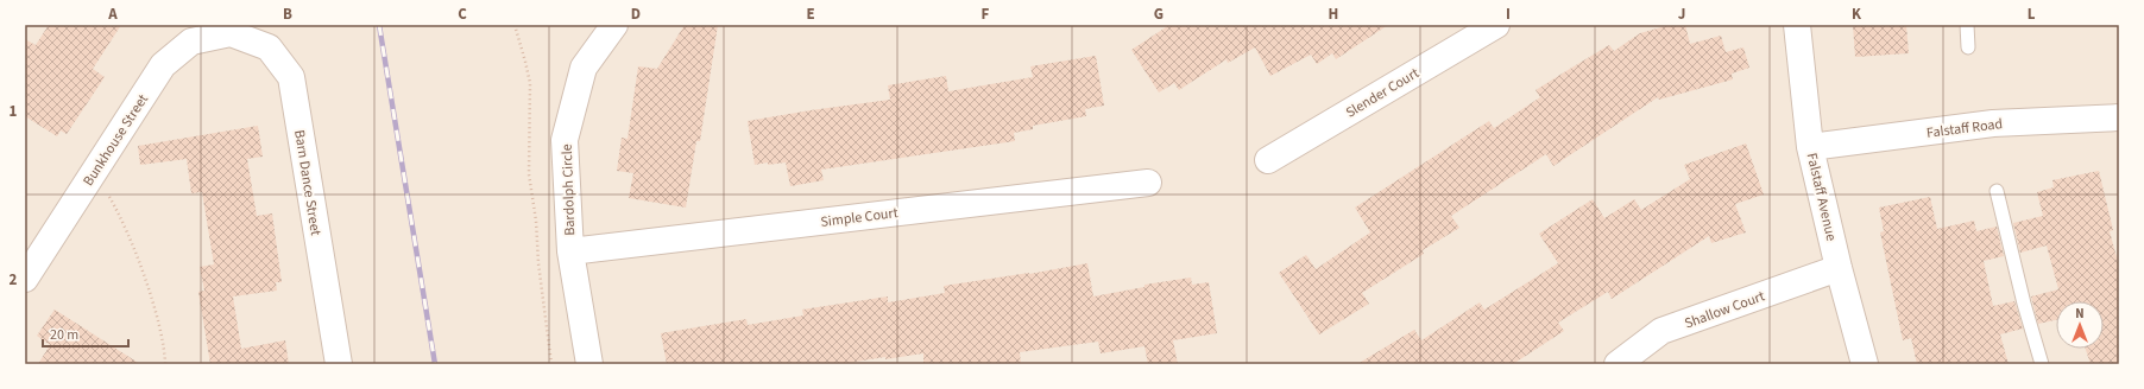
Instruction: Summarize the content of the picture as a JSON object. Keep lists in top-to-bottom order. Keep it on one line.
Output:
{"streets":{"street":["Slender Court","Falstaff Road","Bunkhouse Street","Barn Dance Street","Bardolph Circle","Falstaff Avenue","Simple Court","Shallow Court"]},"crossings":[["Falstaff Road","Falstaff Avenue"],["Bunkhouse Street","Barn Dance Street"],["Bardolph Circle","Simple Court"],["Falstaff Avenue","Shallow Court"]],"scale_bar":"20 m","north":"top","grid":{"columns":["A","B","C","D","E","F","G","H","I","J","K","L"],"rows":["1","2"]}}
